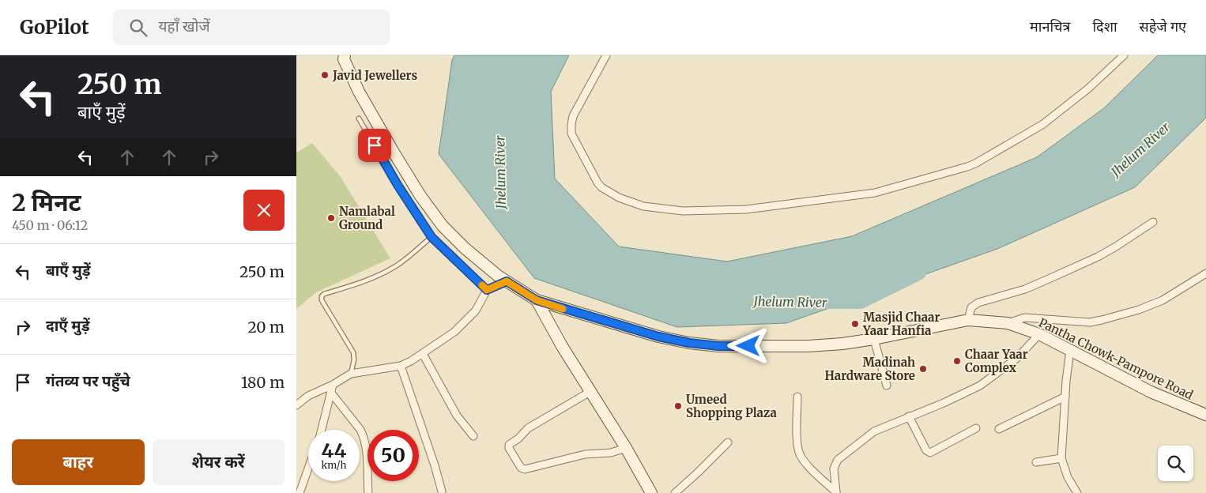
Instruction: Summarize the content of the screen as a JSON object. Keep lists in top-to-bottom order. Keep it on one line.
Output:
{"streets":{"main road":["Pantha Chowk-Pampore Road"]},"water":["Jhelum River"],"places":["Javid Jewellers","Namlabal Ground","Masjid Chaar Yaar Hanfia","Chaar Yaar Complex","Madinah Hardware Store","Umeed Shopping Plaza"],"page":{"header":"GoPilot","search":"यहाँ खोजें","nav":["मानचित्र","दिशा","सहेजे गए"],"turn":["250 m","बाएँ मुड़ें"],"heading":["2 मिनट","450 m · 06:12"],"list":[{"name":"बाएँ मुड़ें","value":"250 m"},{"name":"दाएँ मुड़ें","value":"20 m"},{"name":"गंतव्य पर पहुँचे","value":"180 m"}],"speed":"44 km/h","limit":"50","buttons":["बाहर","शेयर करें"]}}
